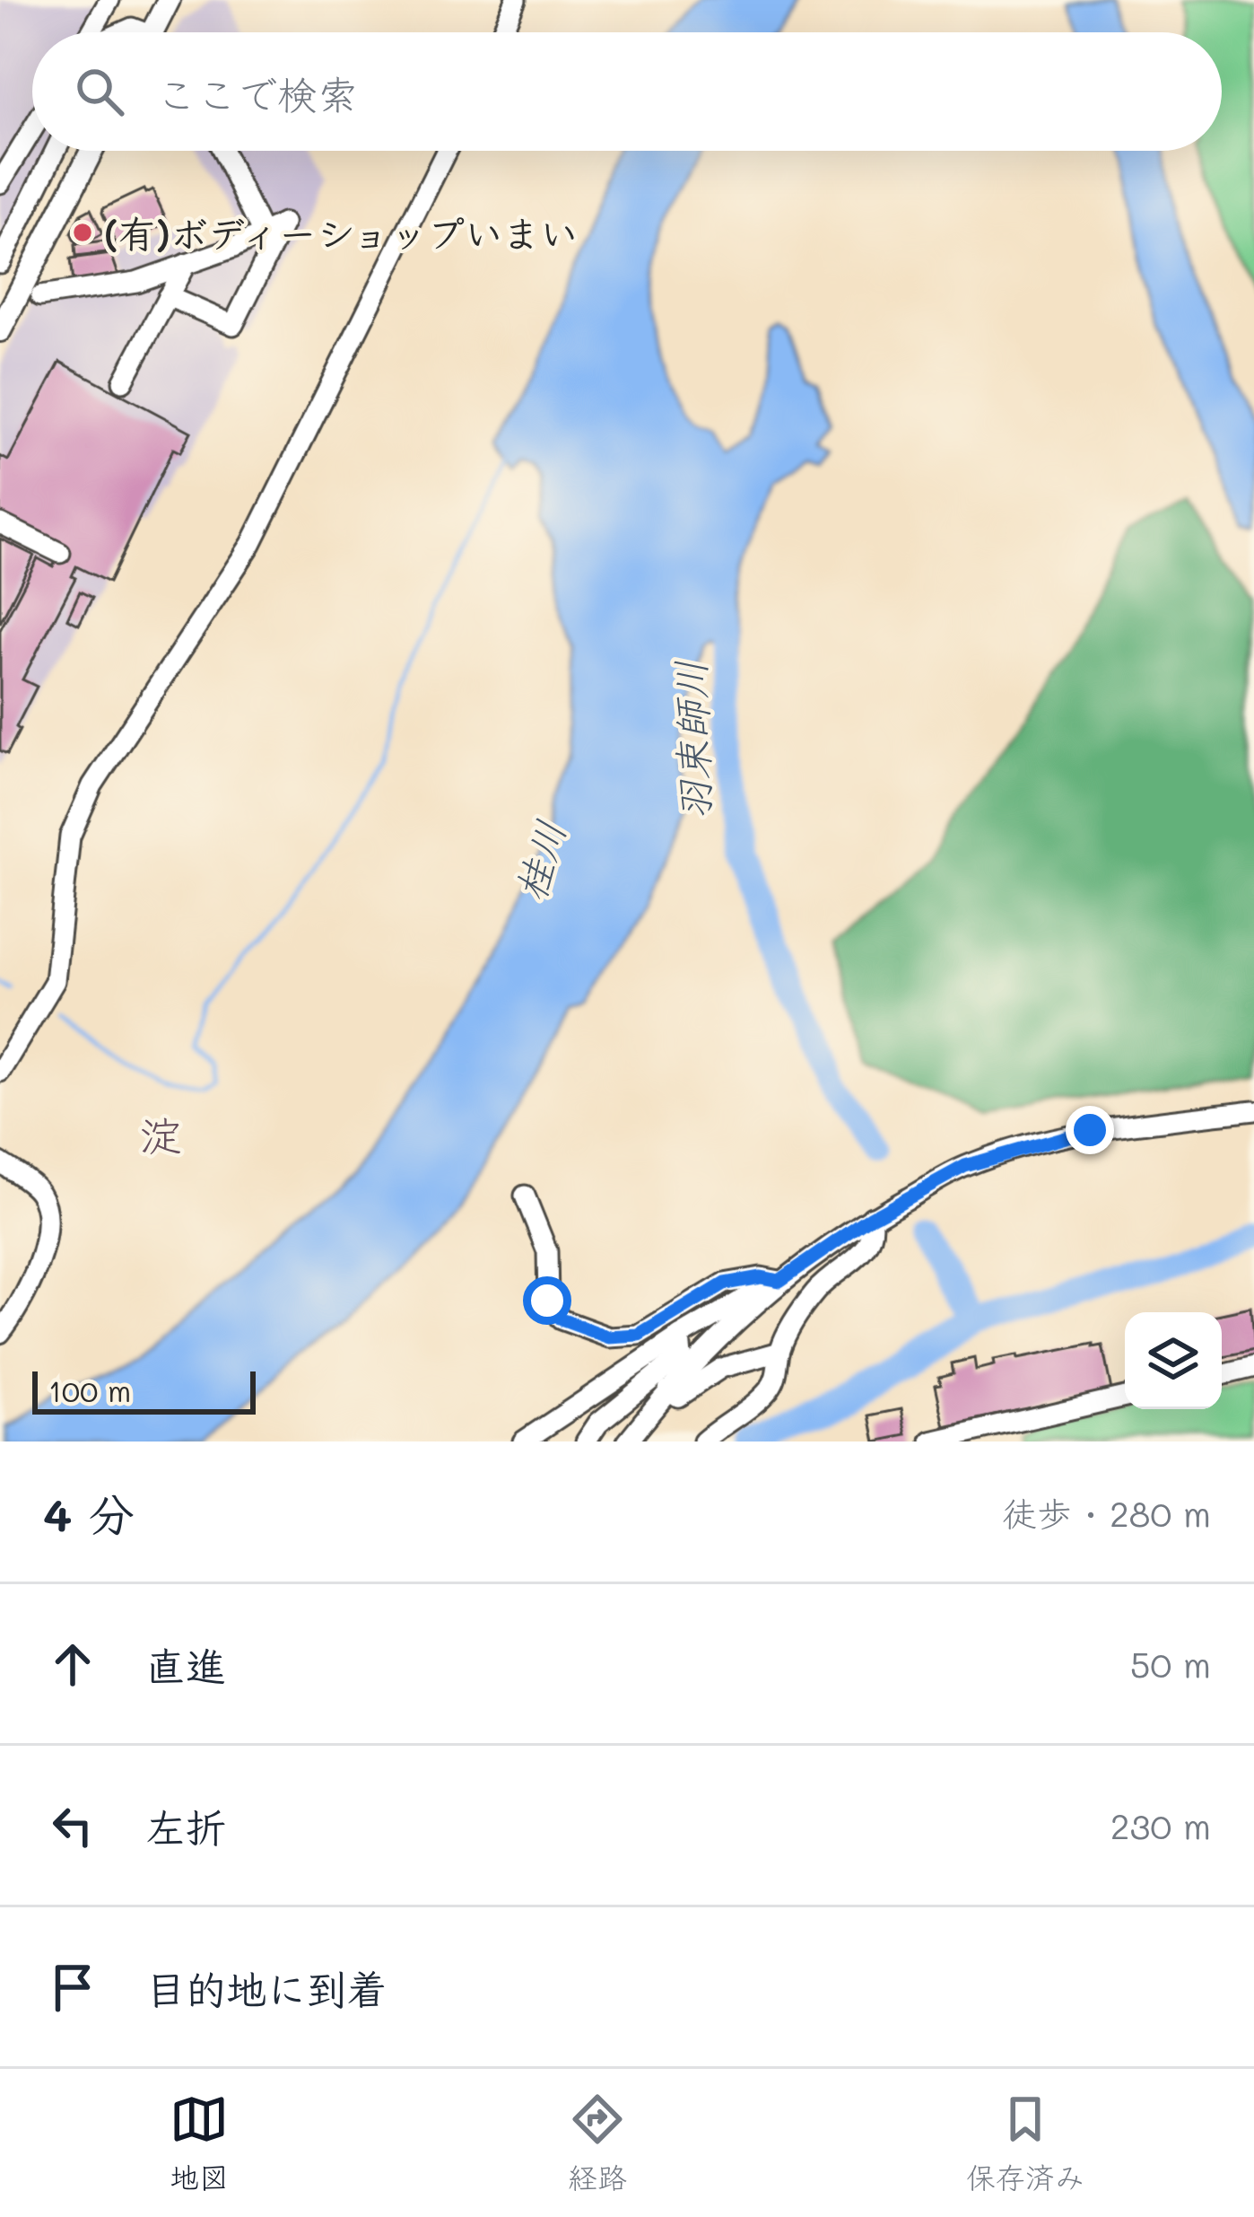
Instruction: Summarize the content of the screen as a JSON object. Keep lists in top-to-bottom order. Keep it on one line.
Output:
{"districts":["淀"],"water":["羽束師川","桂川"],"places":["(有)ボディーショップいまい"],"scale_bar":"100 m","page":{"search":"ここで検索","scale":"100 m","heading":["4 分","徒歩 · 280 m"],"list":[["直進","50 m"],["左折","230 m"],"目的地に到着"],"nav":["地図","経路","保存済み"]}}
